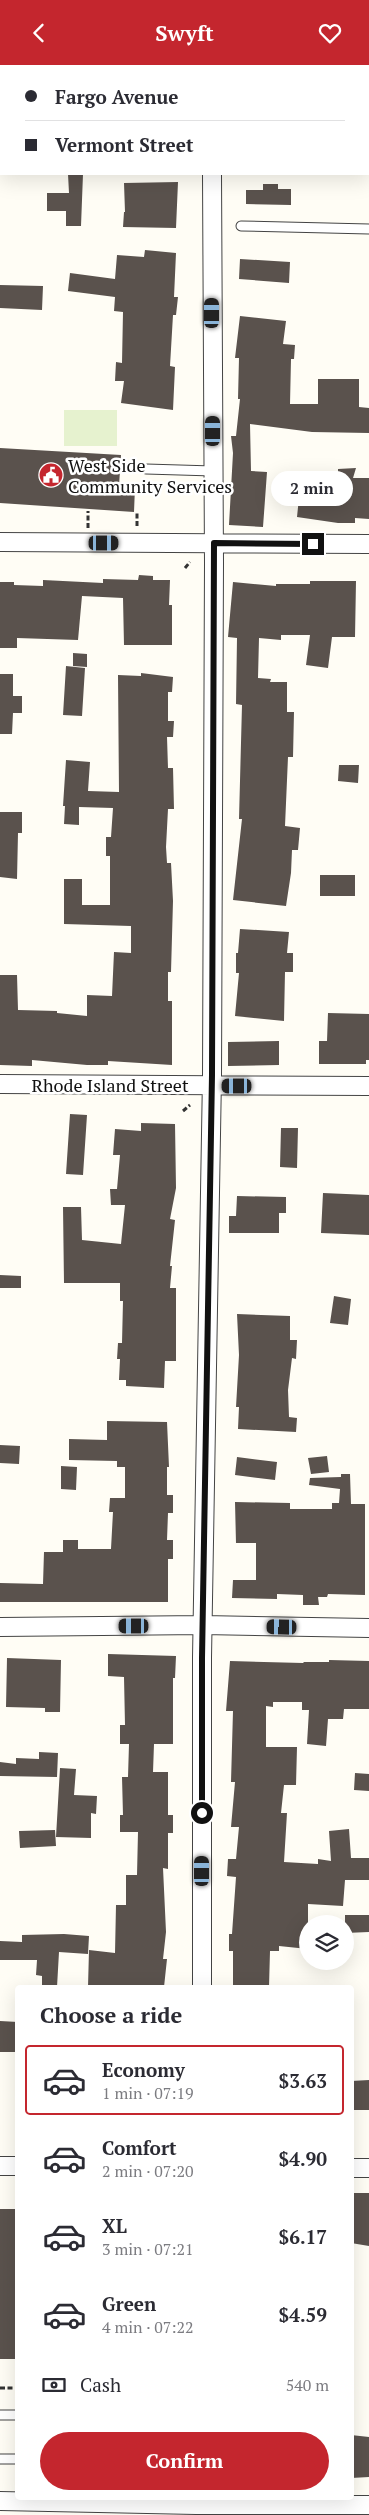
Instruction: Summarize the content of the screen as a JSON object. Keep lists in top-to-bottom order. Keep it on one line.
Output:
{"streets":{"street":["Rhode Island Street"]},"places":{"public building":["West Side Community Services"]},"page":{"header":"Swyft","banner":["Fargo Avenue","Vermont Street"],"bubble":"2 min","heading":"Choose a ride","list":[{"name":"Economy","note":"1 min · 07:19","value":"$3.63"},{"name":"Comfort","note":"2 min · 07:20","value":"$4.90"},{"name":"XL","note":"3 min · 07:21","value":"$6.17"},{"name":"Green","note":"4 min · 07:22","value":"$4.59"}],"pay":["Cash","540 m"],"buttons":"Confirm"}}
